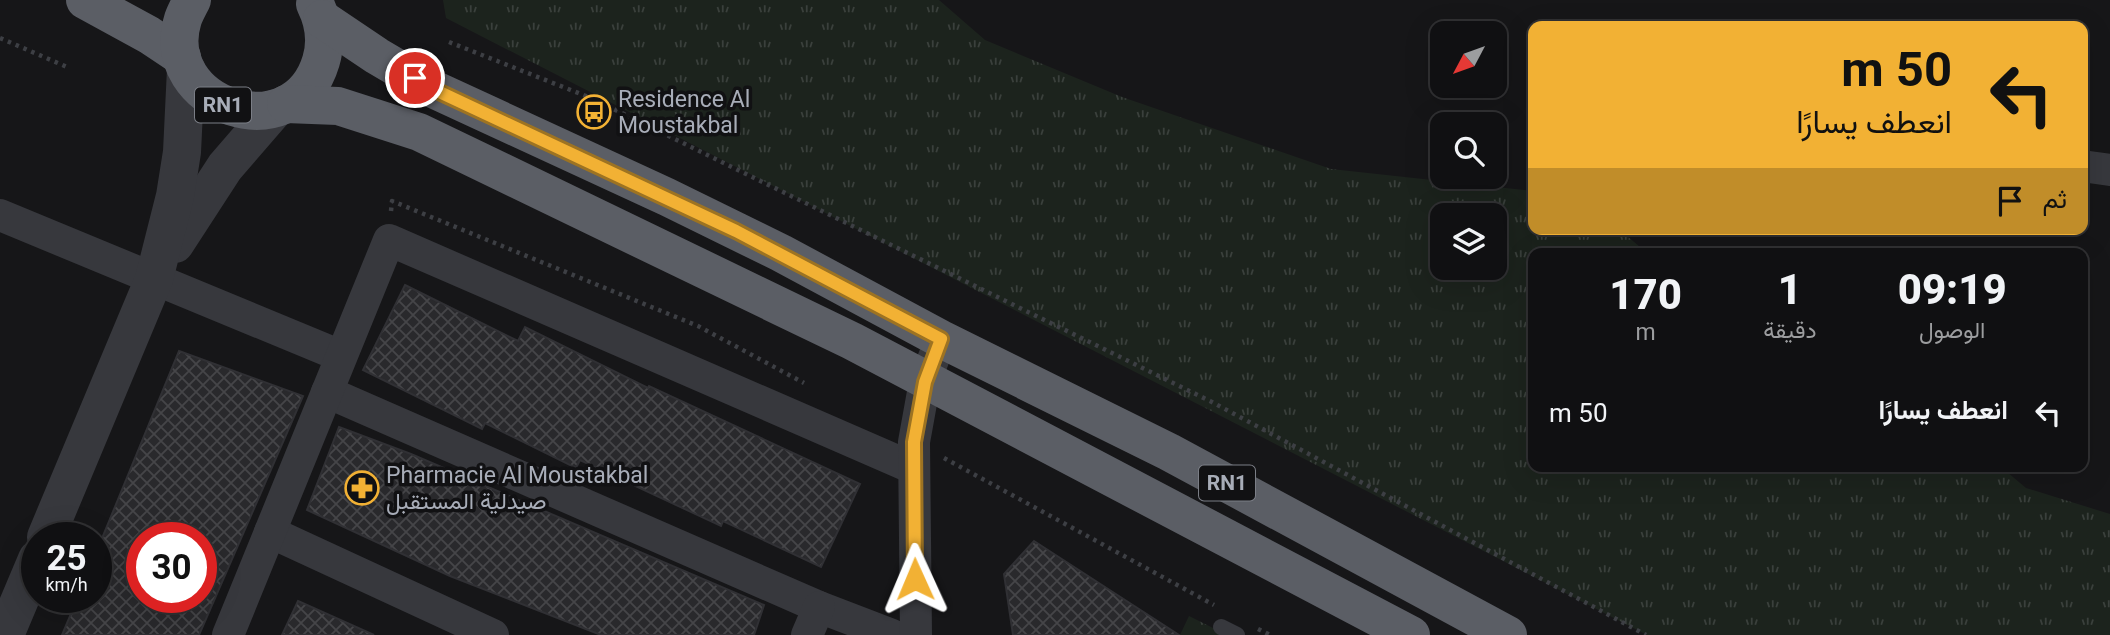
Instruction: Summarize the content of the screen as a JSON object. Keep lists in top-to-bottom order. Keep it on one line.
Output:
{"streets":{"highway":["RN1"]},"places":{"bus stop":["Residence Al Moustakbal"],"pharmacy":["Pharmacie Al Moustakbal صيدلية المستقبل"]},"north":"bottom left","page":{"turn":["50 m","انعطف يسارًا"],"then":"ثم","eta":["09:19","الوصول","1","دقيقة","170","m"],"list":[{"name":"انعطف يسارًا","value":"50 m"}],"speed":"25 km/h","limit":"30"}}
